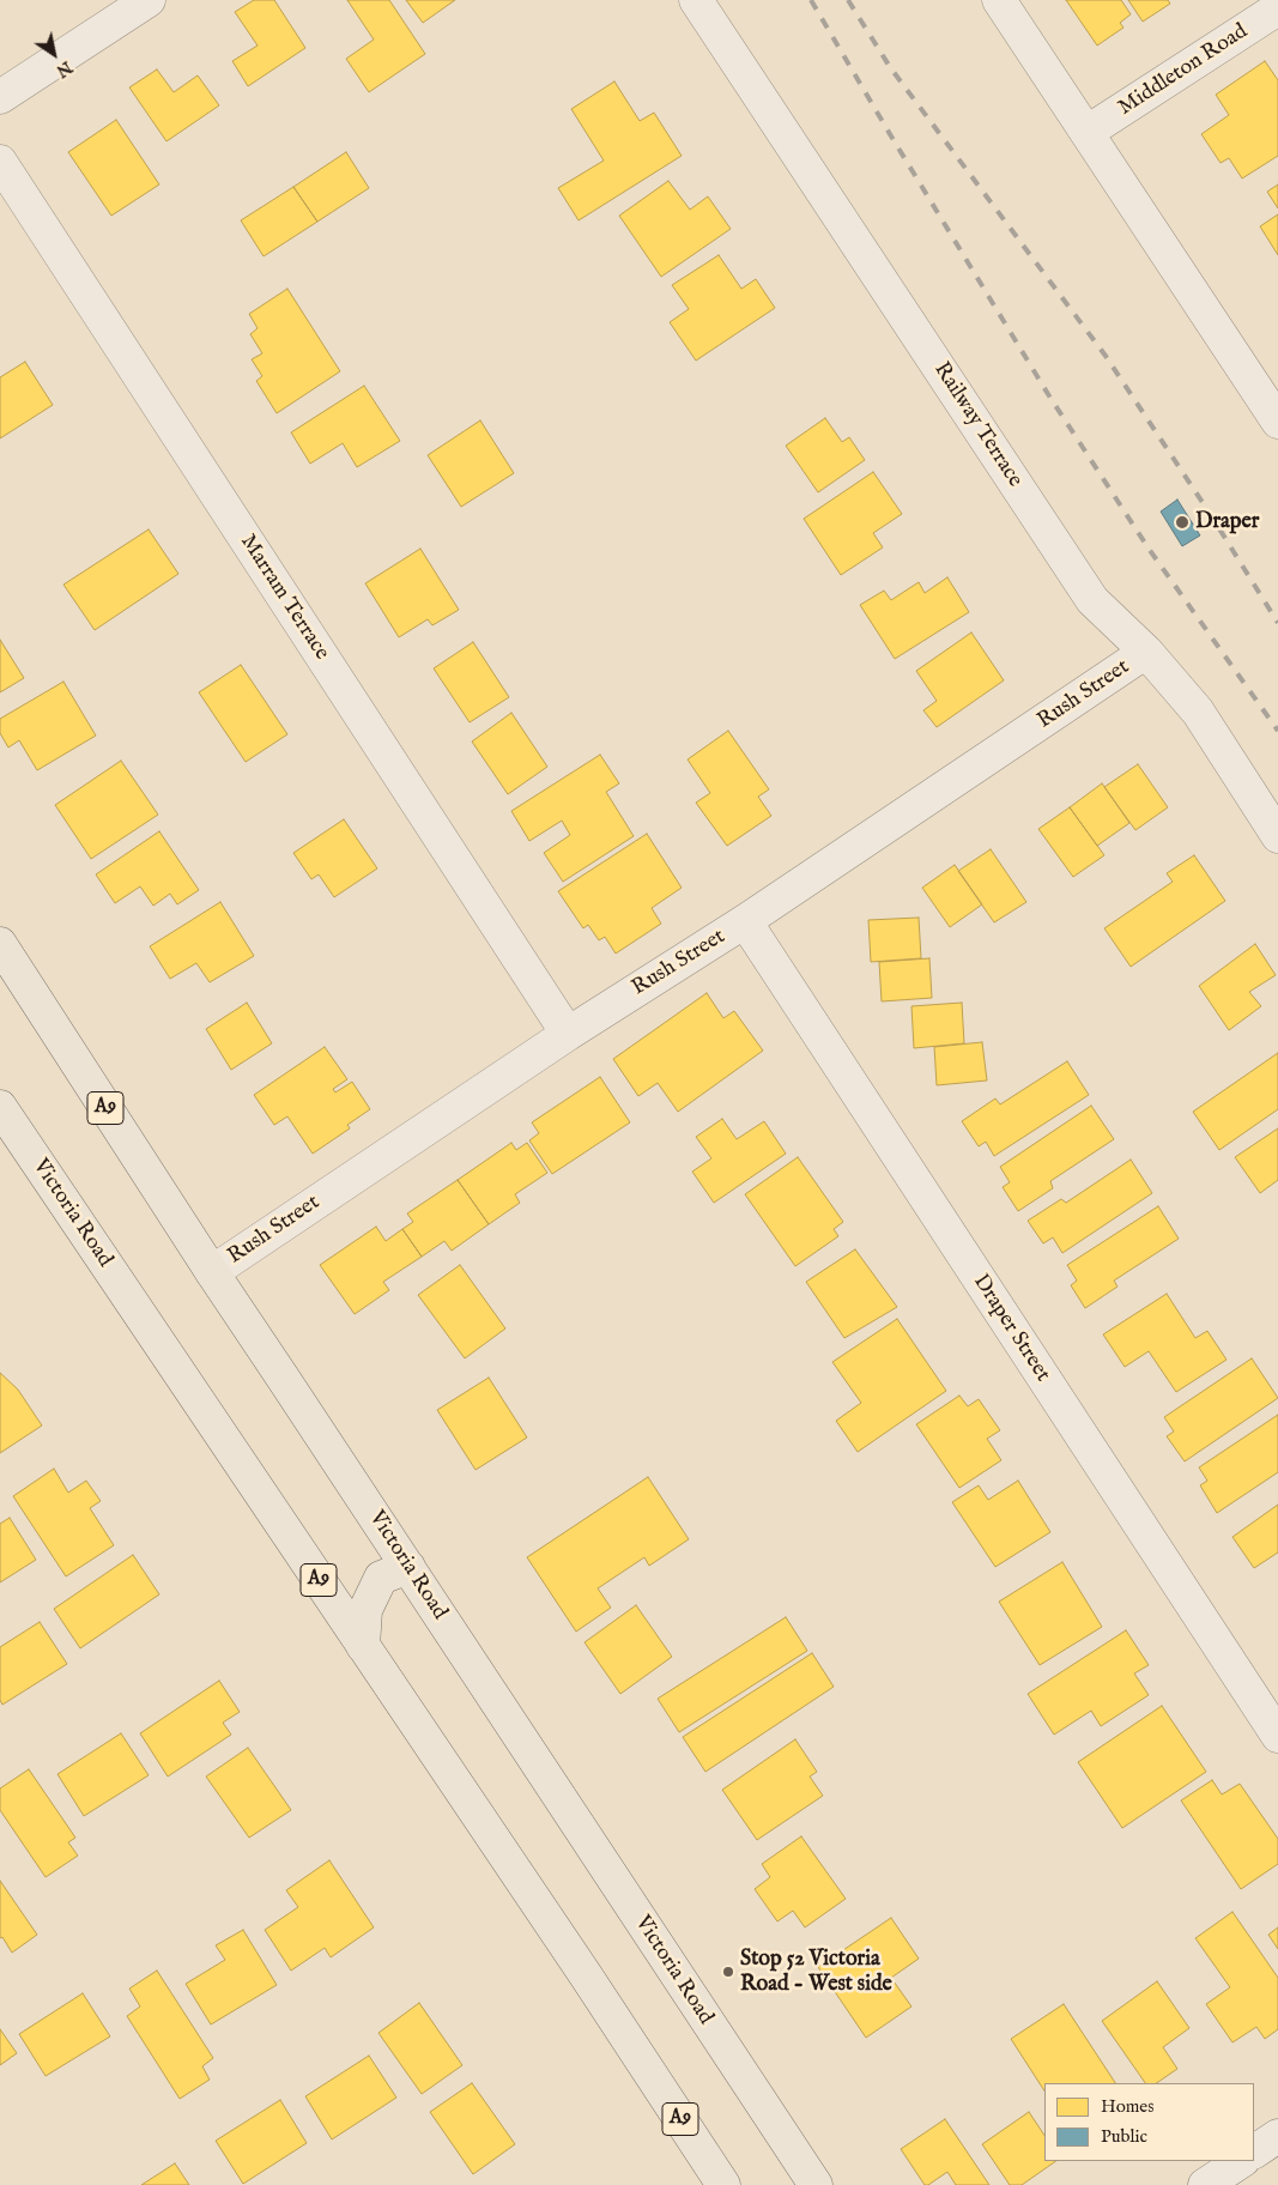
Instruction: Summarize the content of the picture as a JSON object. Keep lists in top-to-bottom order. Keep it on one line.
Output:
{"streets":{"highway":["A9","Victoria Road"],"street":["Middleton Road","Railway Terrace","Marram Terrace","Rush Street","Draper Street"]},"crossings":[["Railway Terrace","Rush Street"],["Marram Terrace","Rush Street"],["Rush Street","Victoria Road"],["Rush Street","Draper Street"]],"places":["Draper","Stop 52 Victoria Road - West side"],"legend":["Homes","Public"],"north":"bottom right"}
